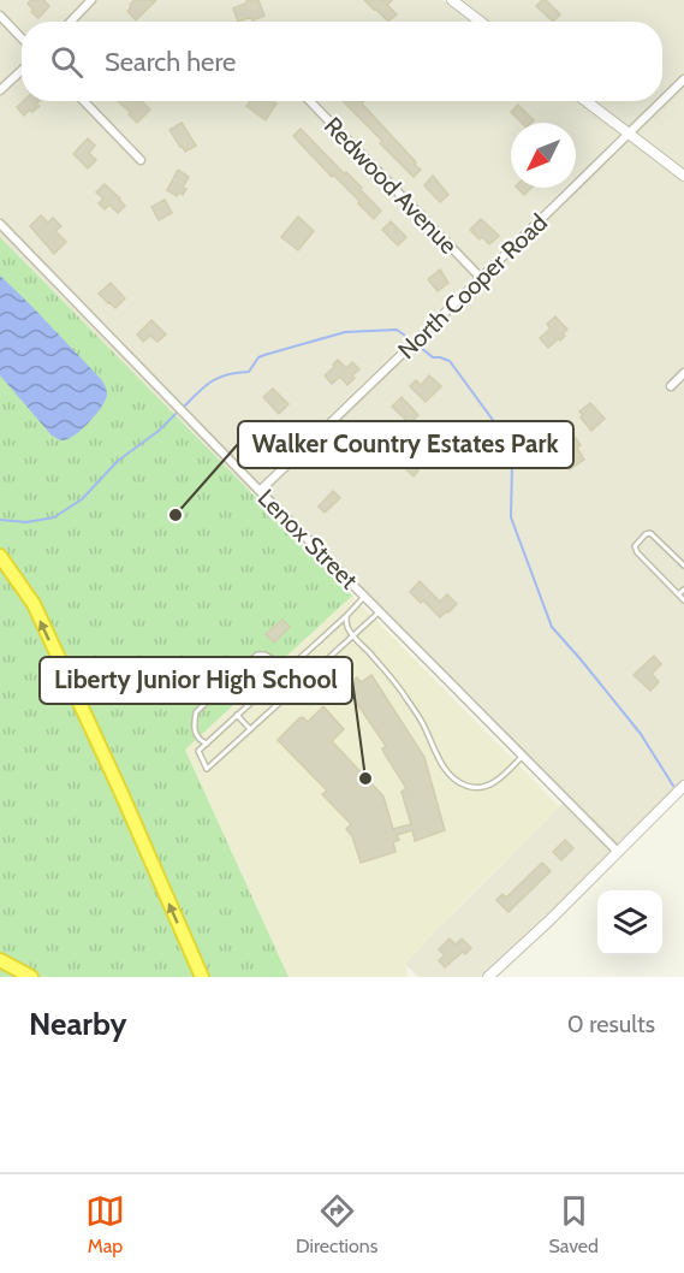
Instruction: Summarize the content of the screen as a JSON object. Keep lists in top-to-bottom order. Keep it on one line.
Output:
{"streets":{"street":["Redwood Avenue","North Cooper Road","Lenox Street"]},"crossings":[["Redwood Avenue","North Cooper Road"],["North Cooper Road","Lenox Street"]],"places":["Walker Country Estates Park","Liberty Junior High School"],"north":"bottom left","page":{"search":"Search here","heading":["Nearby","0 results"],"nav":["Map","Directions","Saved"]}}
